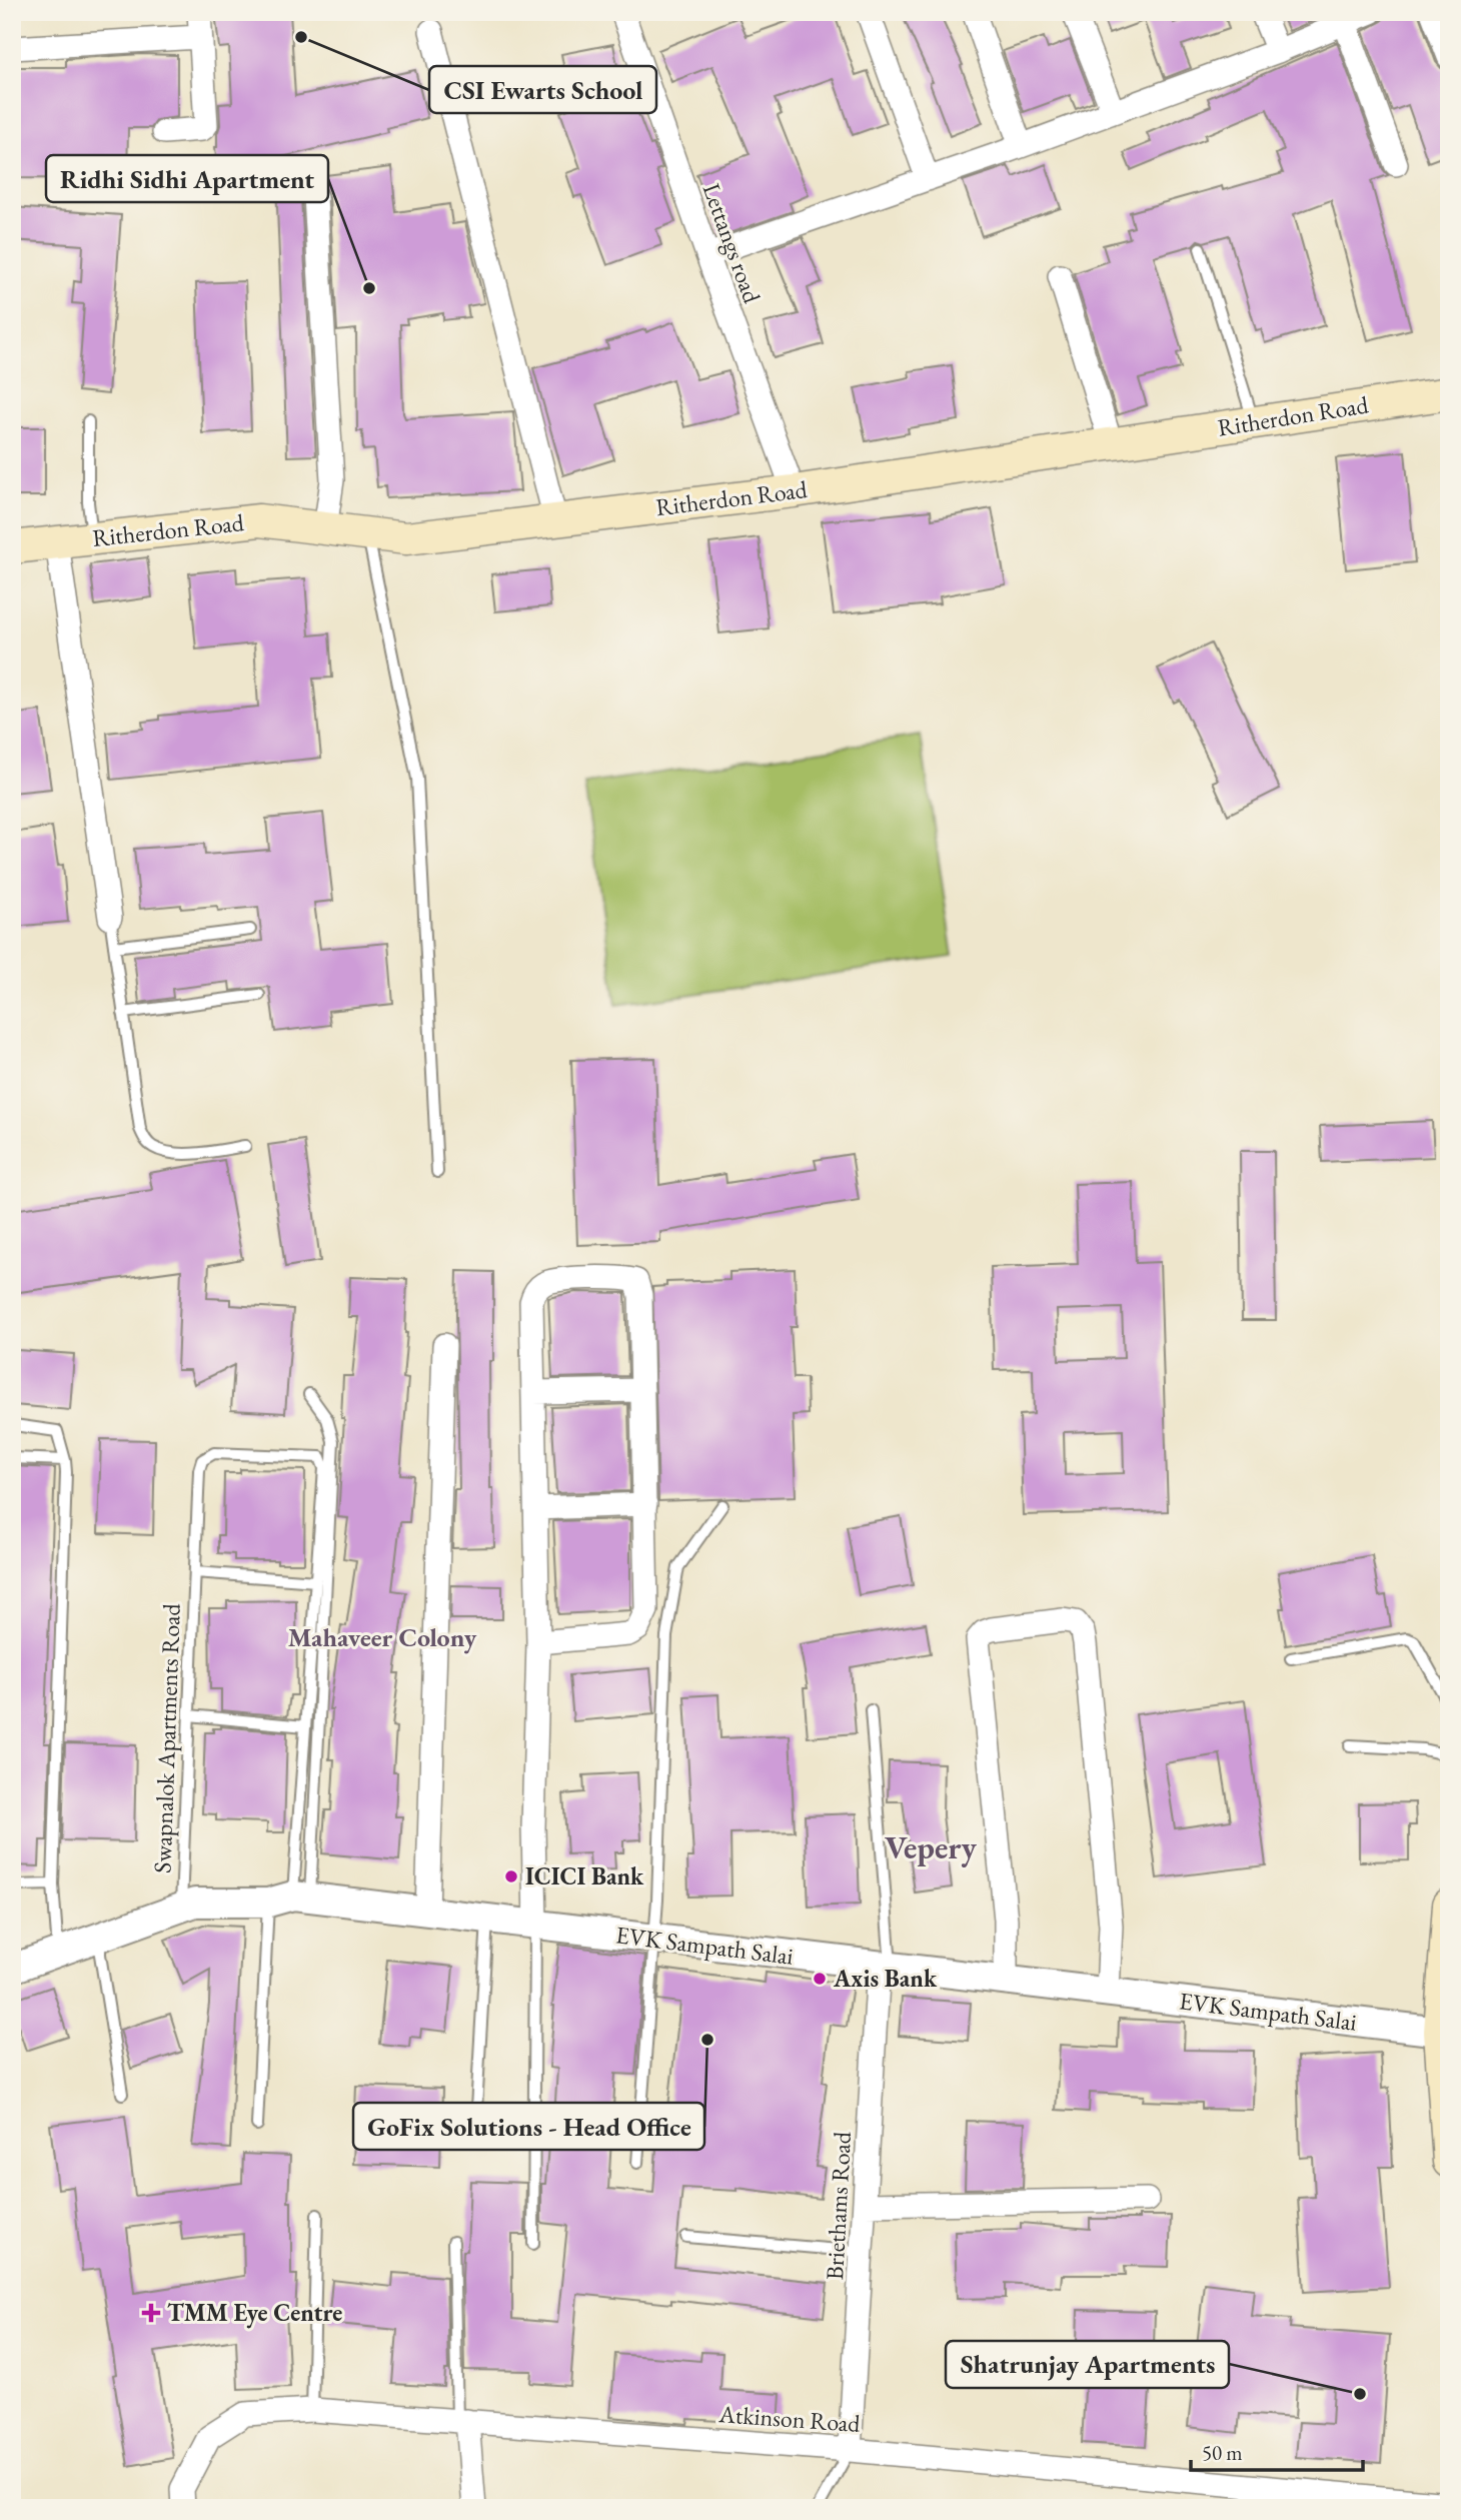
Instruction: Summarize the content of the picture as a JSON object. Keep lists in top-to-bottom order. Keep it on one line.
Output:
{"streets":{"main road":["Ritherdon Road"],"street":["Lettangs road","EVK Sampath Salai","Briethams Road","Atkinson Road"],"lane":["Swapnalok Apartments Road"]},"crossings":[["Lettangs road","Ritherdon Road"],["Swapnalok Apartments Road","EVK Sampath Salai"],["EVK Sampath Salai","Briethams Road"],["Briethams Road","Atkinson Road"]],"districts":["Mahaveer Colony","Vepery"],"places":{"other":["CSI Ewarts School","Ridhi Sidhi Apartment","ICICI Bank","Axis Bank","GoFix Solutions - Head Office","Shatrunjay Apartments"],"health":["TMM Eye Centre"]},"scale_bar":"50 m"}
